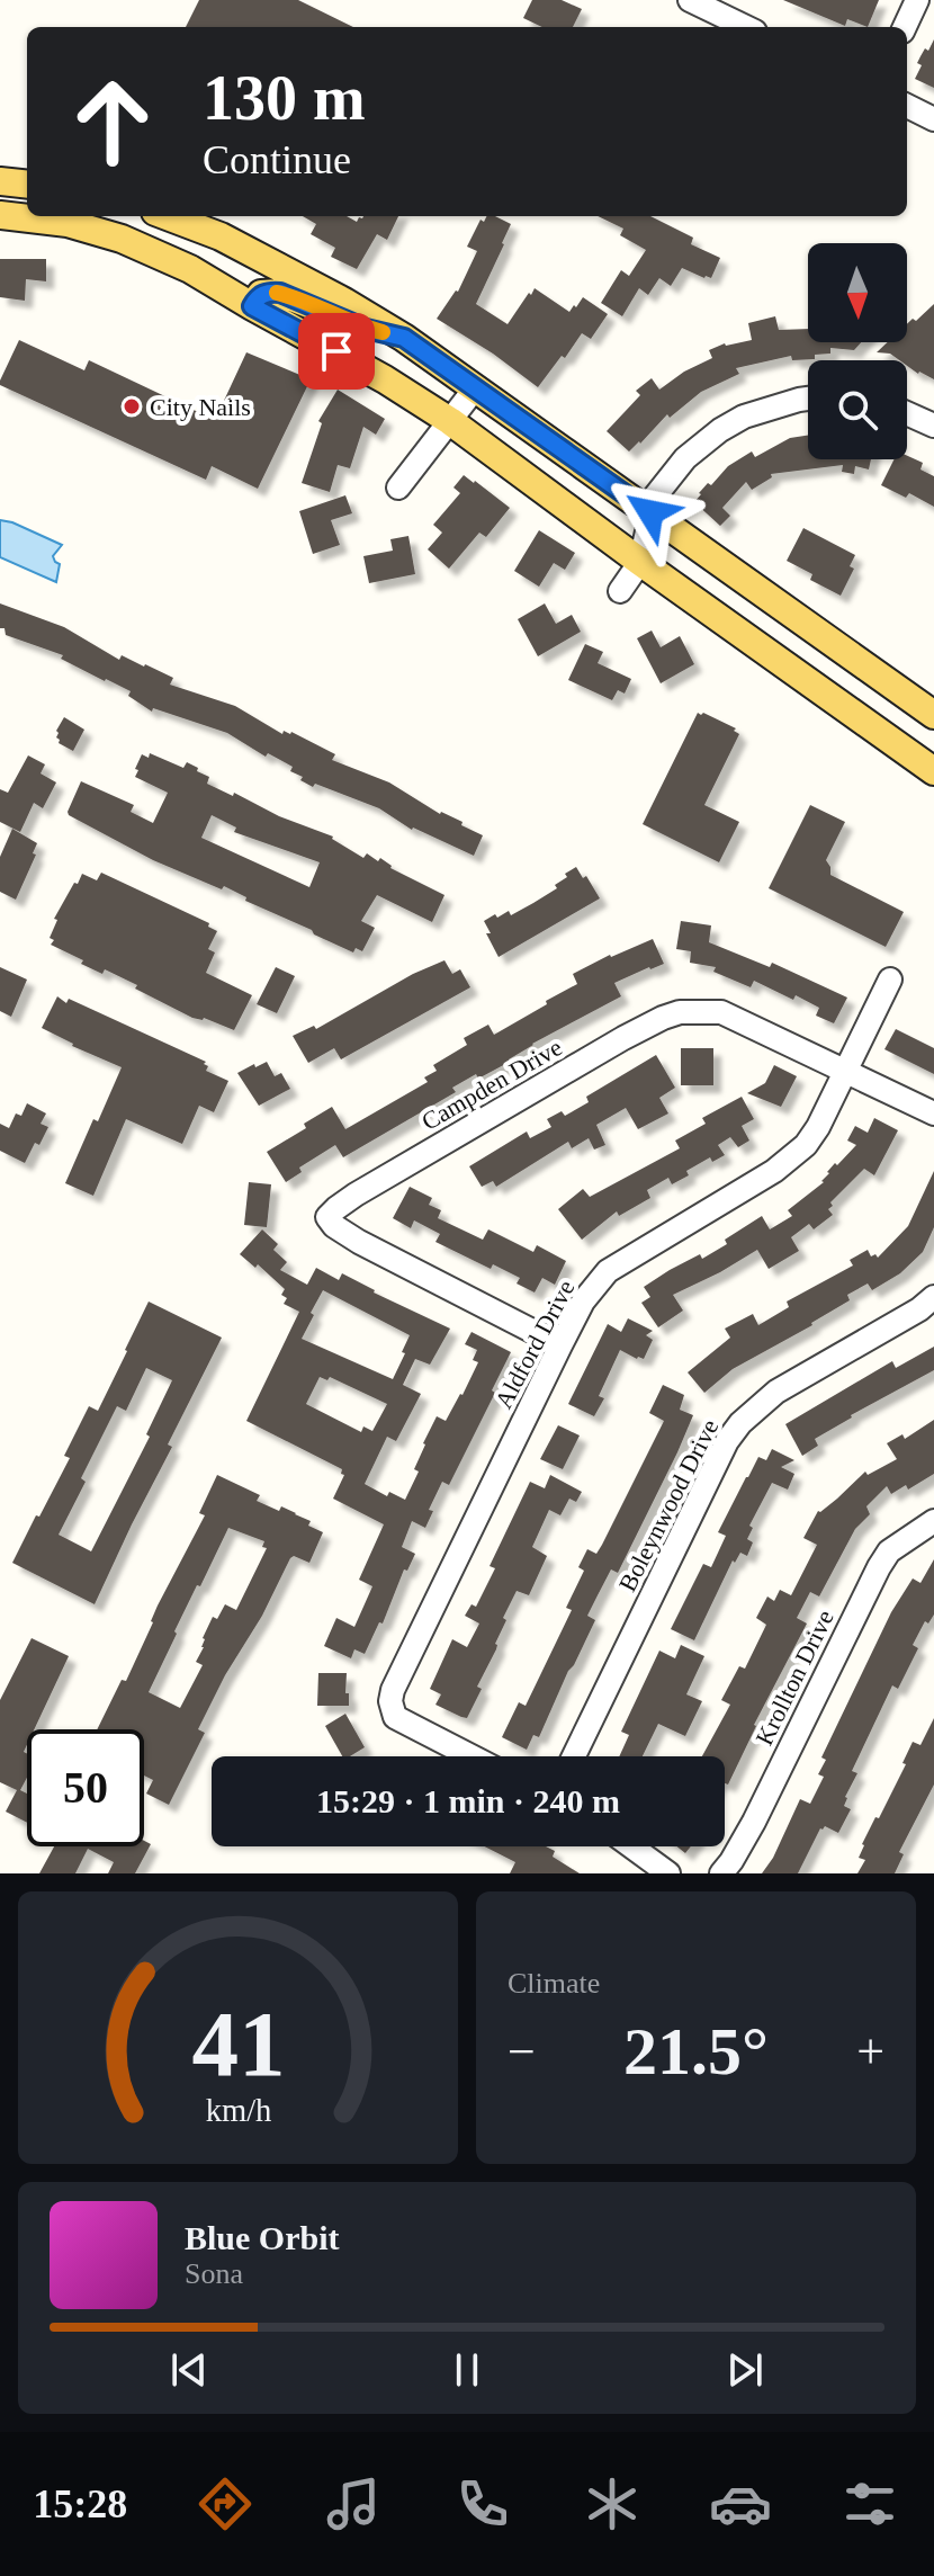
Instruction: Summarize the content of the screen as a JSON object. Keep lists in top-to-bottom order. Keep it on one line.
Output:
{"streets":{"street":["Campden Drive","Aldford Drive","Boleynwood Drive","Krollton Drive"]},"crossings":[["Campden Drive","Aldford Drive"]],"places":["City Nails"],"north":"bottom","page":{"turn":["130 m","Continue"],"limit":"50","trip":"15:29 · 1 min · 240 m","tile":"Climate","heat":["−","21.5°","+"],"song":["Blue Orbit","Sona"],"tabs":"15:28","gauge":["41","km/h"]}}
